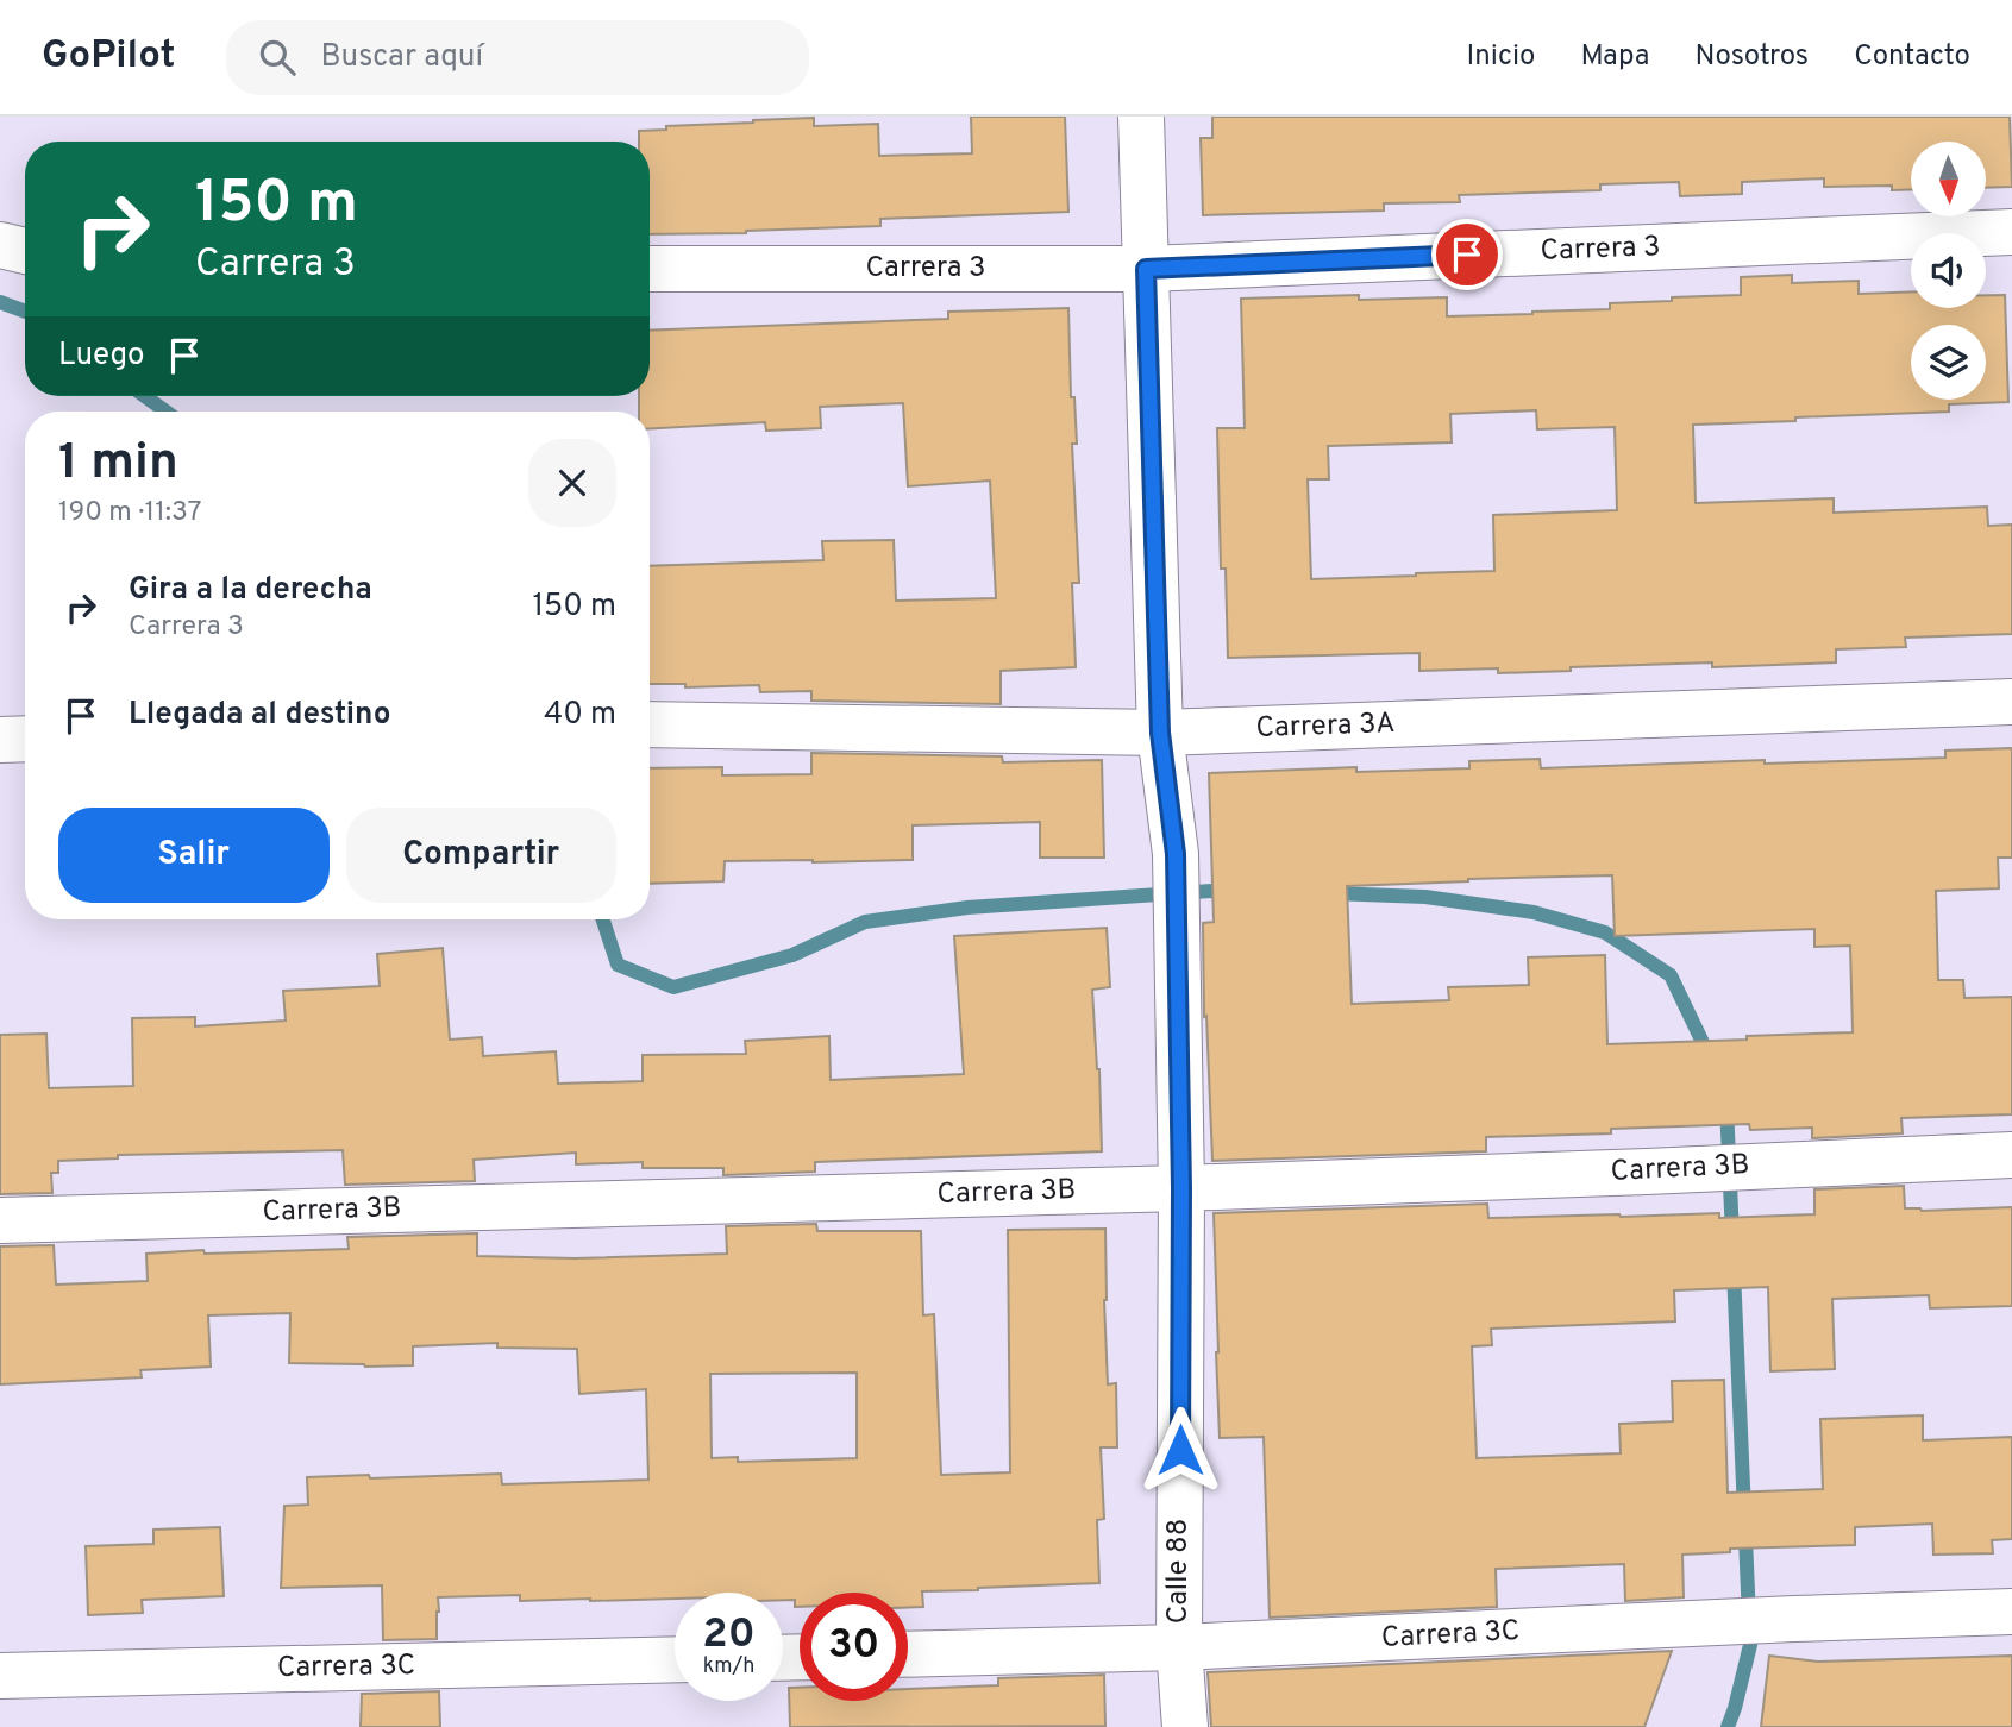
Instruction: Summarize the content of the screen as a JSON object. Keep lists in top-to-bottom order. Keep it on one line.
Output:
{"streets":{"street":["Carrera 3","Carrera 3A","Carrera 3B","Calle 88","Carrera 3C"]},"crossings":[["Carrera 3","Calle 88"],["Carrera 3A","Calle 88"],["Carrera 3B","Calle 88"],["Calle 88","Carrera 3C"]],"north":"bottom","page":{"header":"GoPilot","search":"Buscar aquí","nav":["Inicio","Mapa","Nosotros","Contacto"],"turn":["150 m","Carrera 3"],"then":"Luego","heading":["1 min","190 m · 11:37"],"list":[{"name":"Gira a la derecha","note":"Carrera 3","value":"150 m"},{"name":"Llegada al destino","value":"40 m"}],"buttons":["Salir","Compartir"],"speed":"20 km/h","limit":"30"}}
